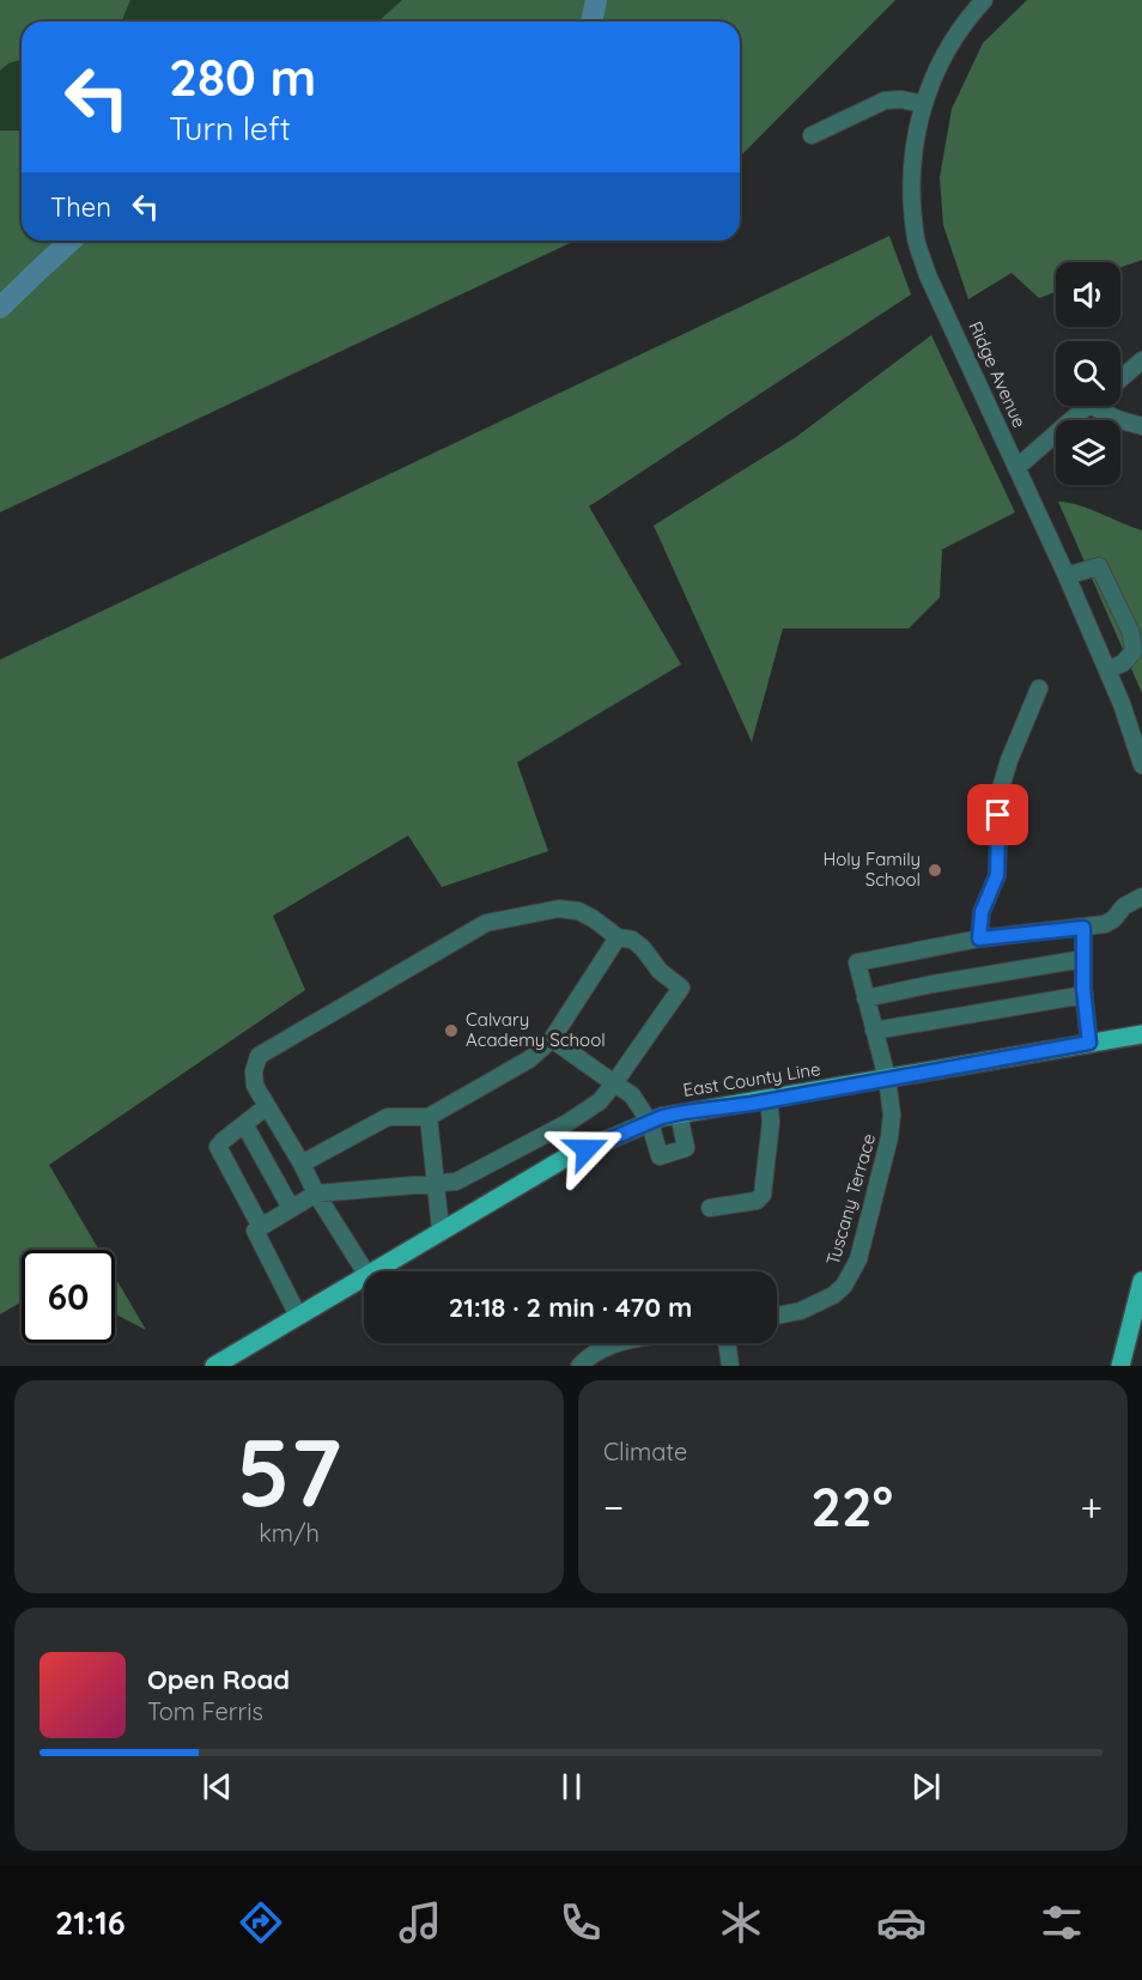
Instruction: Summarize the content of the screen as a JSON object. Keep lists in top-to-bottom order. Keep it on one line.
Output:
{"streets":{"main road":["East County Line"],"street":["Ridge Avenue","Tuscany Terrace"]},"crossings":[["East County Line","Tuscany Terrace"]],"places":["Holy Family School","Calvary Academy School"],"page":{"turn":["280 m","Turn left"],"then":"Then","limit":"60","trip":"21:18 · 2 min · 470 m","tile":[["57","km/h"],"Climate"],"heat":["−","22°","+"],"song":["Open Road","Tom Ferris"],"tabs":"21:16"}}
